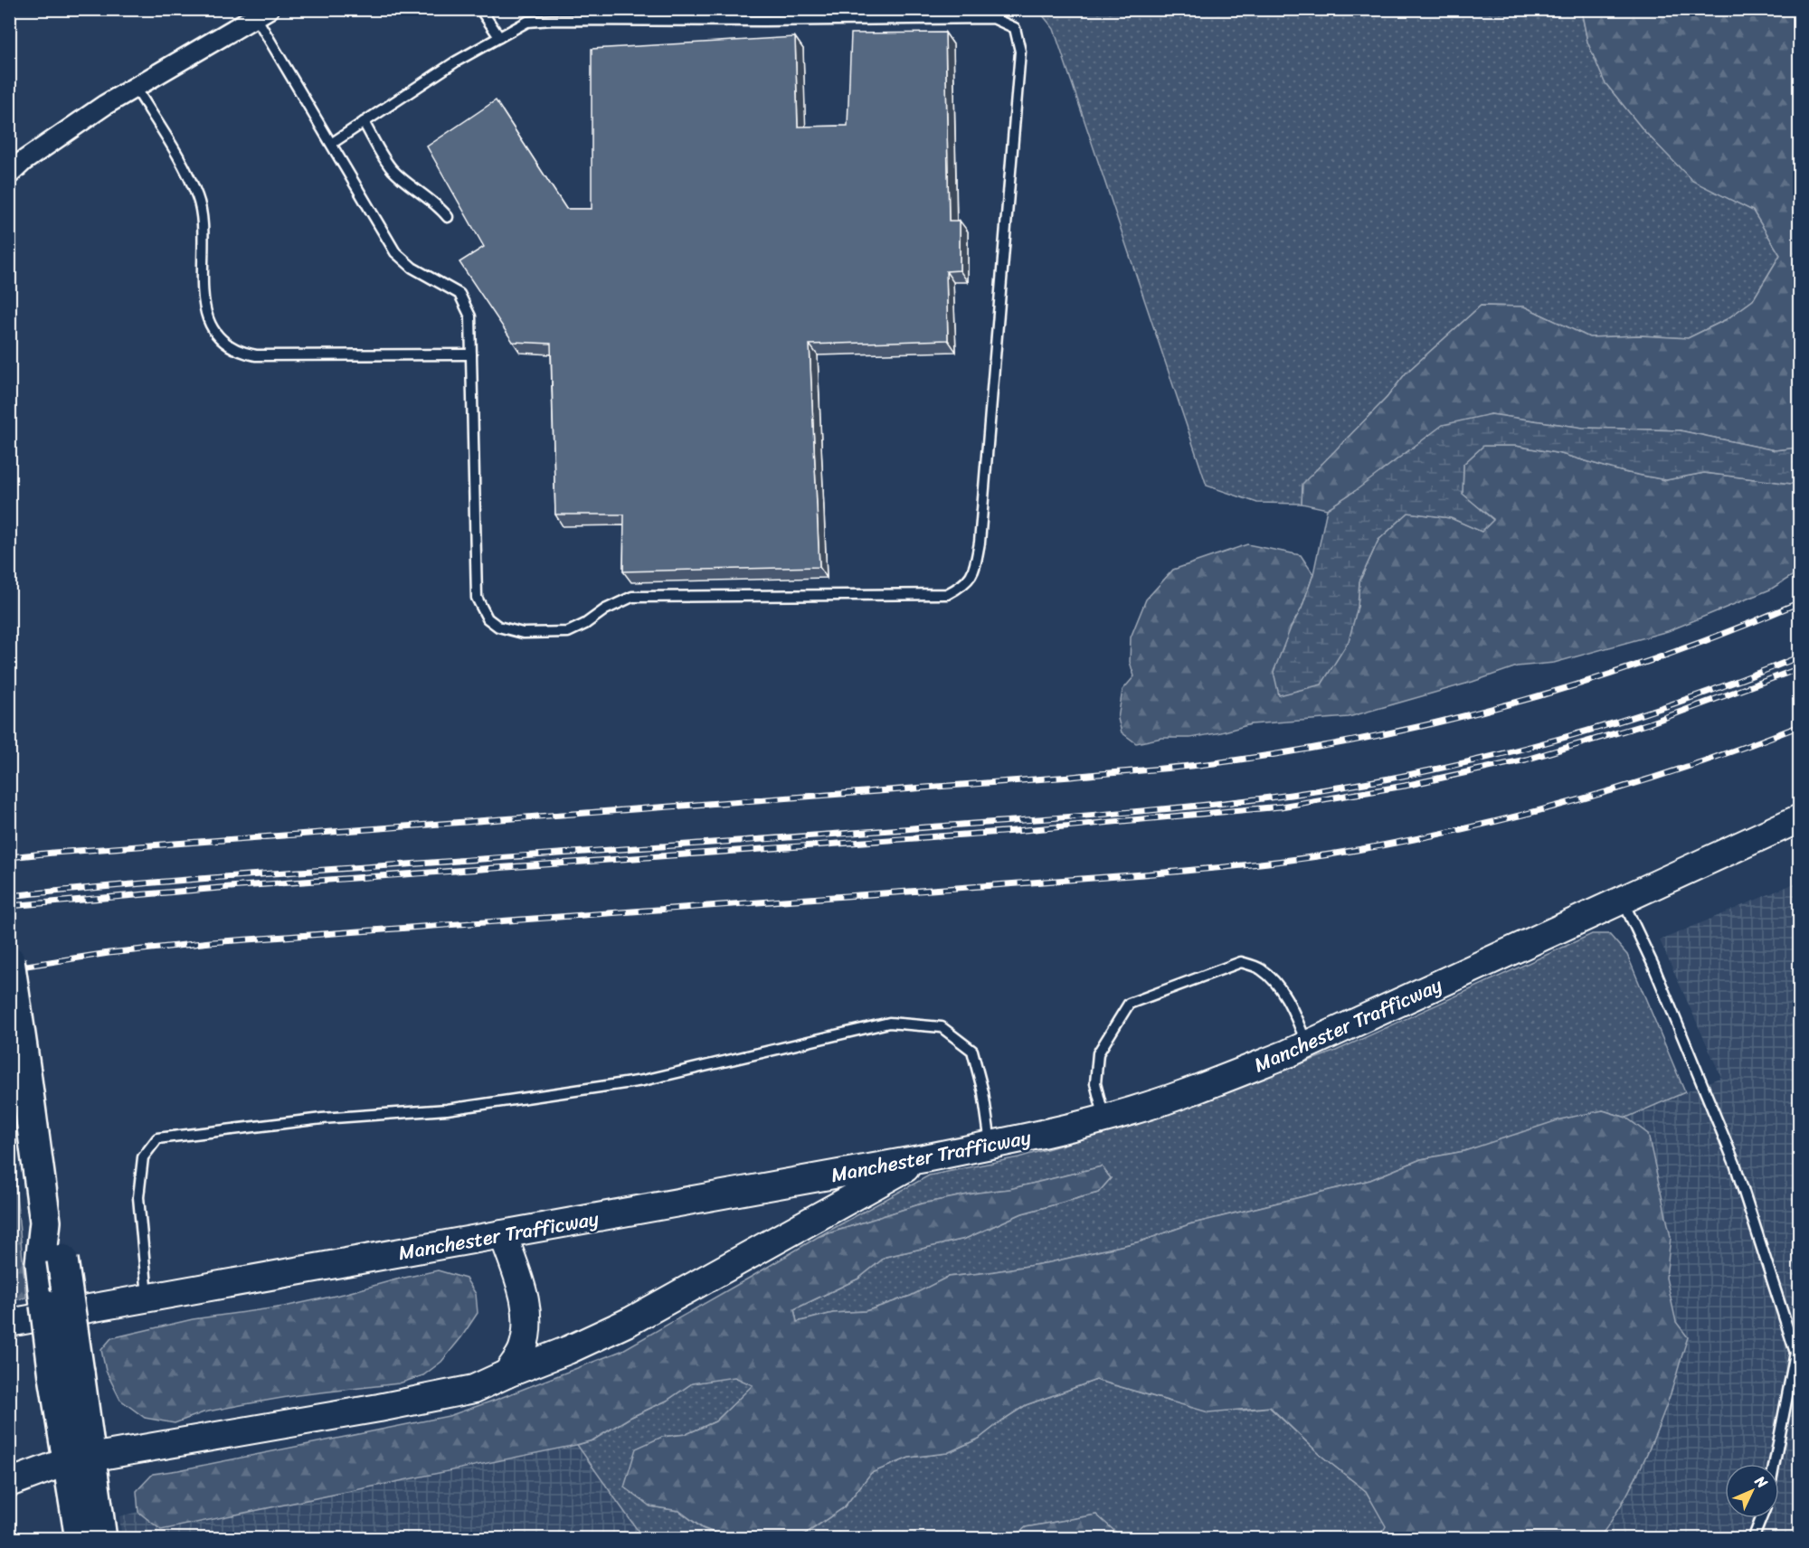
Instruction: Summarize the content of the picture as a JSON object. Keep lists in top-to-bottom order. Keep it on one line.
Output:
{"streets":{"main road":["Manchester Trafficway"]},"north":"top right"}
